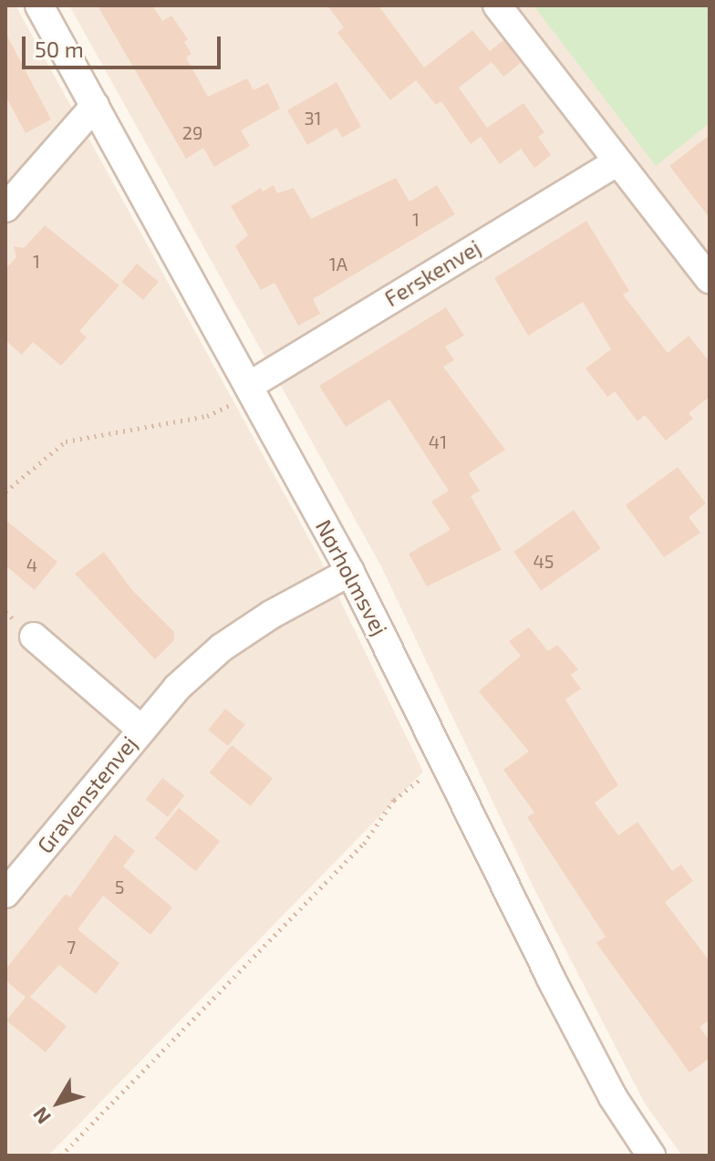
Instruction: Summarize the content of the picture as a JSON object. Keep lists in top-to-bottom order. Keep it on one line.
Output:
{"streets":{"street":["Ferskenvej","Nørholmsvej","Gravenstenvej"]},"crossings":[["Ferskenvej","Nørholmsvej"],["Nørholmsvej","Gravenstenvej"]],"house_numbers":["31","29","1","1","1A","41","45","4","5","7"],"scale_bar":"50 m","north":"bottom left"}
